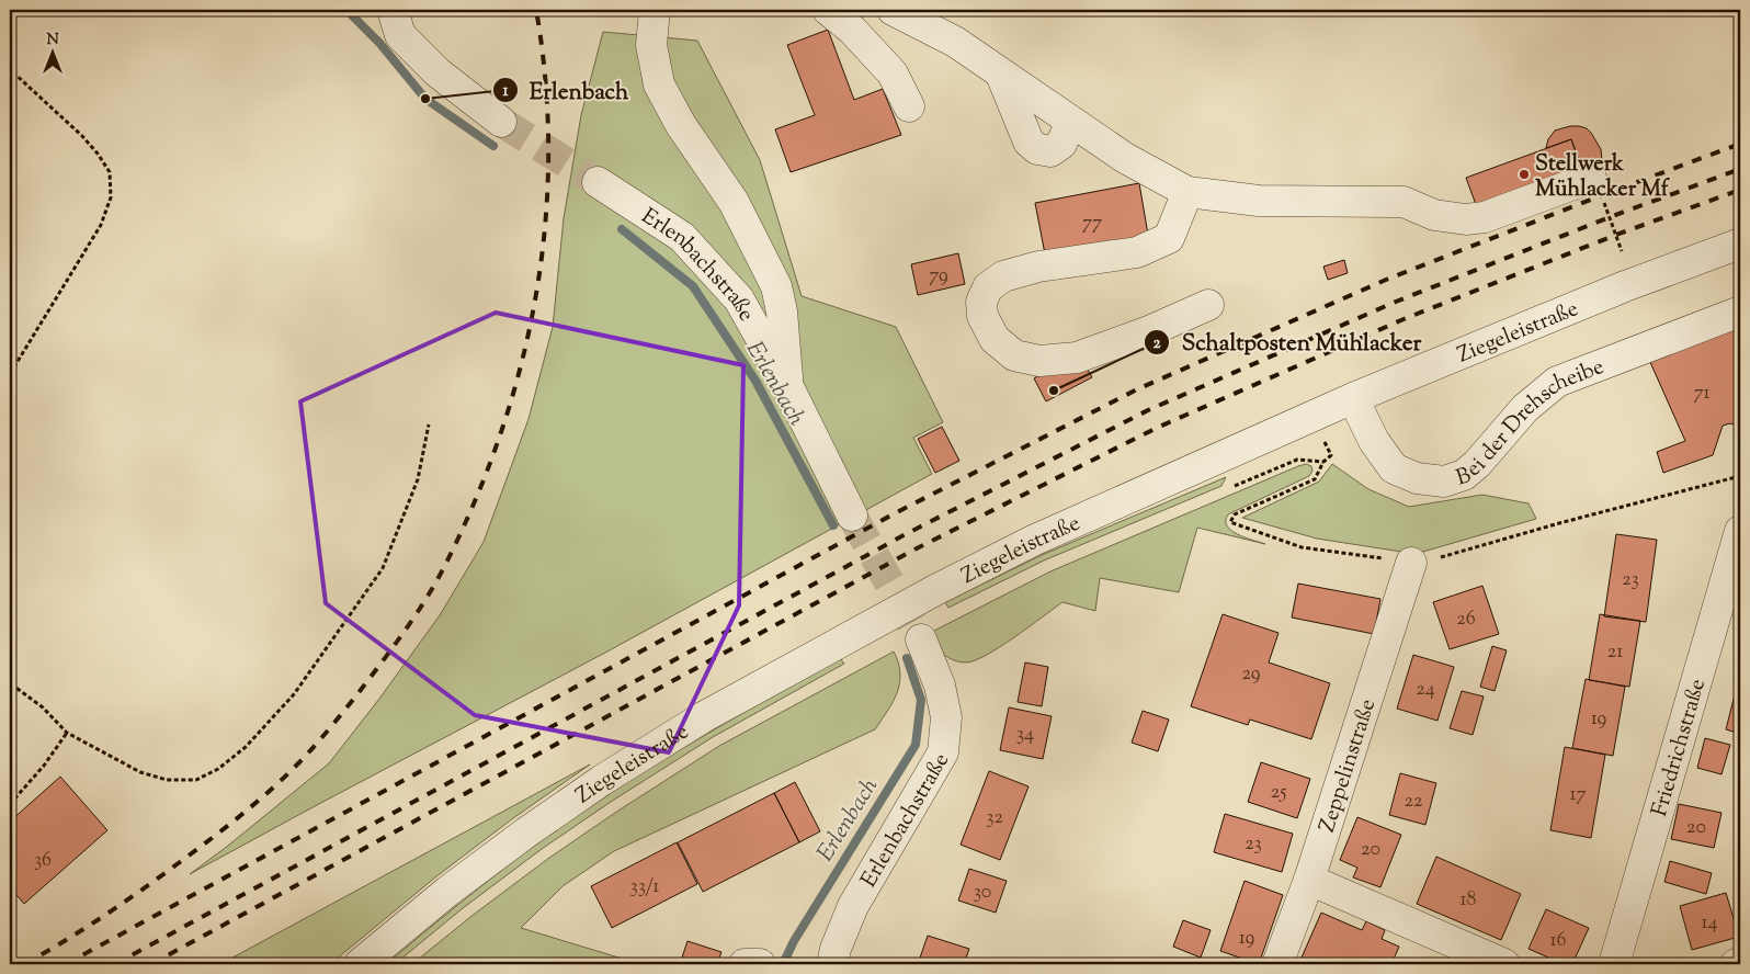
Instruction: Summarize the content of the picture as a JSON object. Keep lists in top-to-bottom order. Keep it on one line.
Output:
{"streets":{"street":["Erlenbachstraße","Ziegeleistraße","Bei der Drehscheibe","Friedrichstraße","Zeppelinstraße"]},"crossings":[["Ziegeleistraße","Bei der Drehscheibe"]],"water":["Erlenbach"],"places":["Erlenbach","Stellwerk Mühlacker Mf","Schaltposten Mühlacker"],"house_numbers":["77","79","71","23","26","21","29","24","19","34","25","17","22","32","20","23","20","36","33/1","30","18","14","19","16"],"north":"top"}
